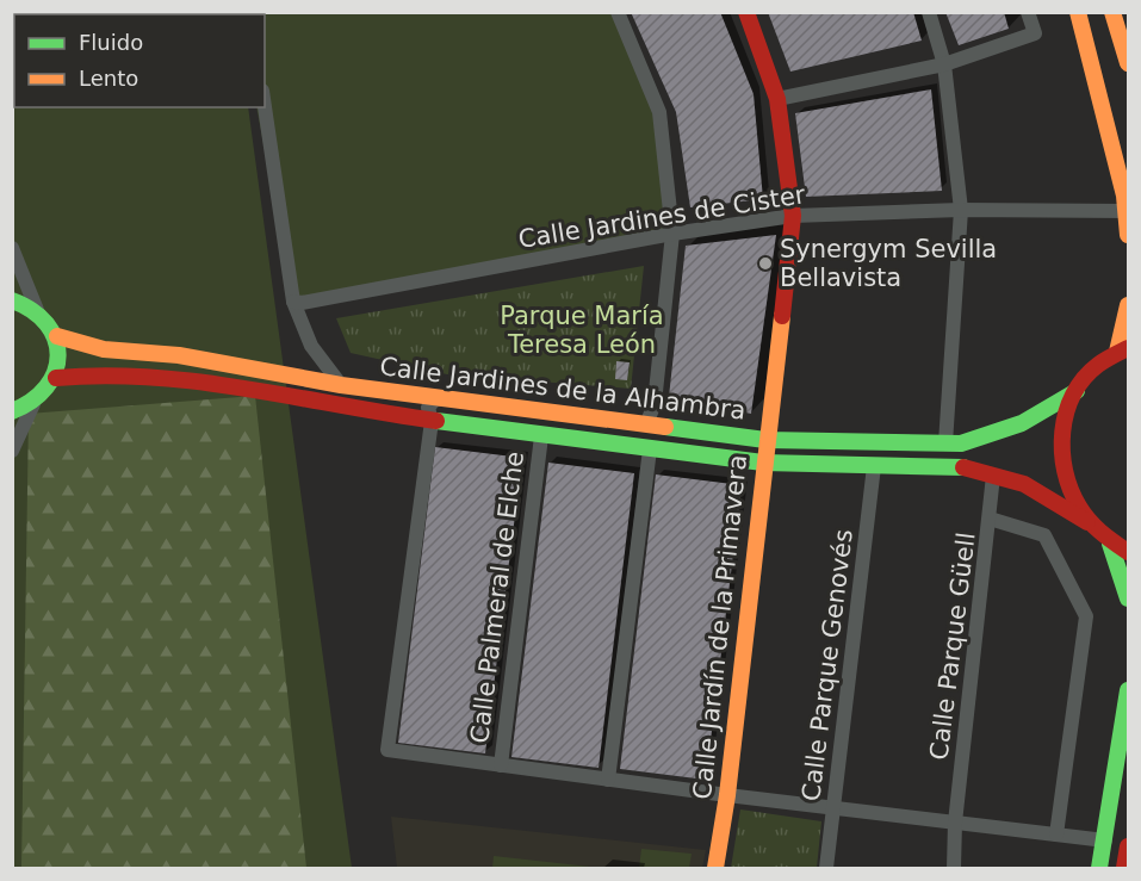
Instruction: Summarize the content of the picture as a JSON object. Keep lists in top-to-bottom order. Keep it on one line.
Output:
{"streets":{"street":["Calle Jardines de Cister","Calle Jardines de la Alhambra","Calle Palmeral de Elche","Calle Jardín de la Primavera","Calle Parque Güell","Calle Parque Genovés"]},"crossings":[["Calle Jardines de Cister","Calle Jardines de la Alhambra"],["Calle Jardines de Cister","Calle Jardín de la Primavera"],["Calle Jardines de la Alhambra","Calle Palmeral de Elche"],["Calle Jardines de la Alhambra","Calle Jardín de la Primavera"],["Calle Jardines de la Alhambra","Calle Parque Güell"],["Calle Jardines de la Alhambra","Calle Parque Genovés"]],"parks":["Parque María Teresa León"],"places":["Synergym Sevilla Bellavista"],"legend":["Fluido","Lento"]}
